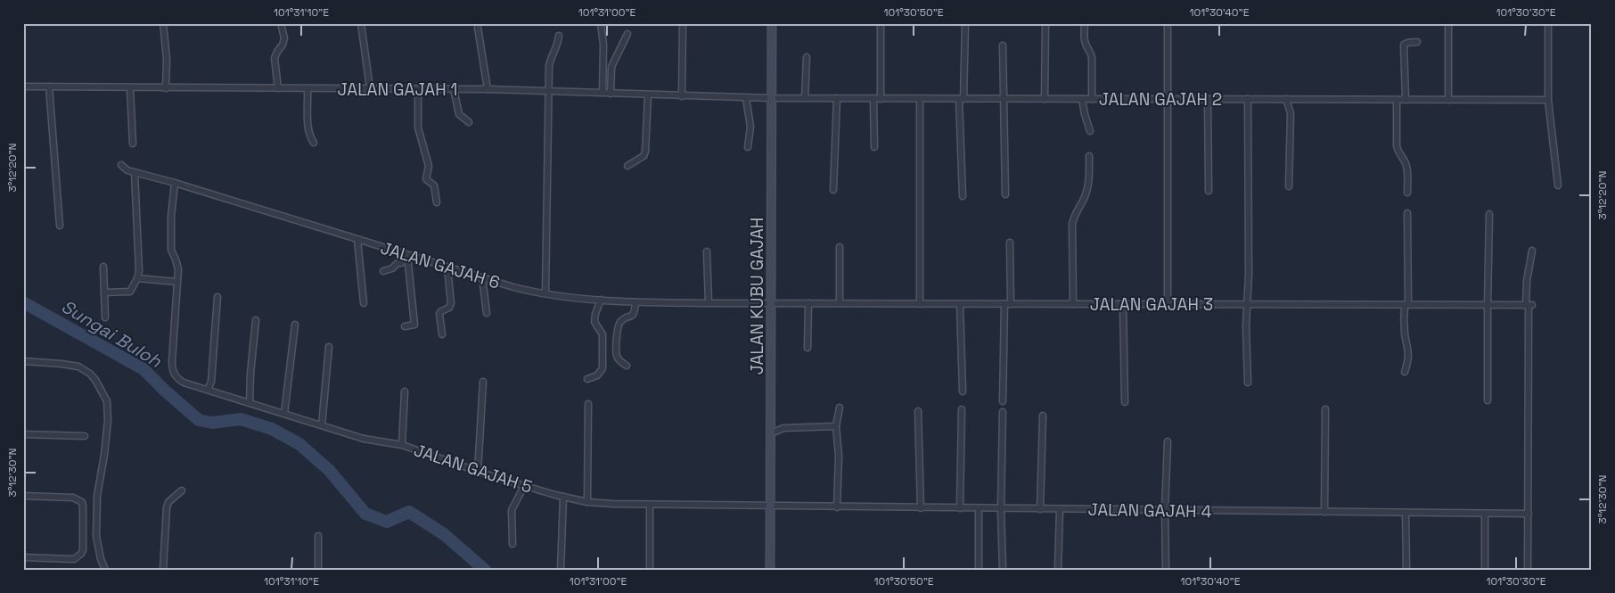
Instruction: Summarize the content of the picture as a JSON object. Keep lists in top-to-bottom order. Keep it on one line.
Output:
{"streets":{"street":["JALAN GAJAH 1","JALAN GAJAH 2","JALAN GAJAH 6","JALAN KUBU GAJAH","JALAN GAJAH 3","JALAN GAJAH 5","JALAN GAJAH 4"]},"crossings":[["JALAN GAJAH 1","JALAN GAJAH 2"],["JALAN GAJAH 1","JALAN KUBU GAJAH"],["JALAN GAJAH 2","JALAN KUBU GAJAH"],["JALAN GAJAH 6","JALAN KUBU GAJAH"],["JALAN GAJAH 6","JALAN GAJAH 3"],["JALAN KUBU GAJAH","JALAN GAJAH 3"],["JALAN KUBU GAJAH","JALAN GAJAH 5"],["JALAN KUBU GAJAH","JALAN GAJAH 4"],["JALAN GAJAH 5","JALAN GAJAH 4"]],"water":["Sungai Buloh"],"coordinates":["101°31'10\"E","101°31'00\"E","101°30'50\"E","101°30'40\"E","101°30'30\"E","3°12'20\"N","3°12'30\"N"]}
